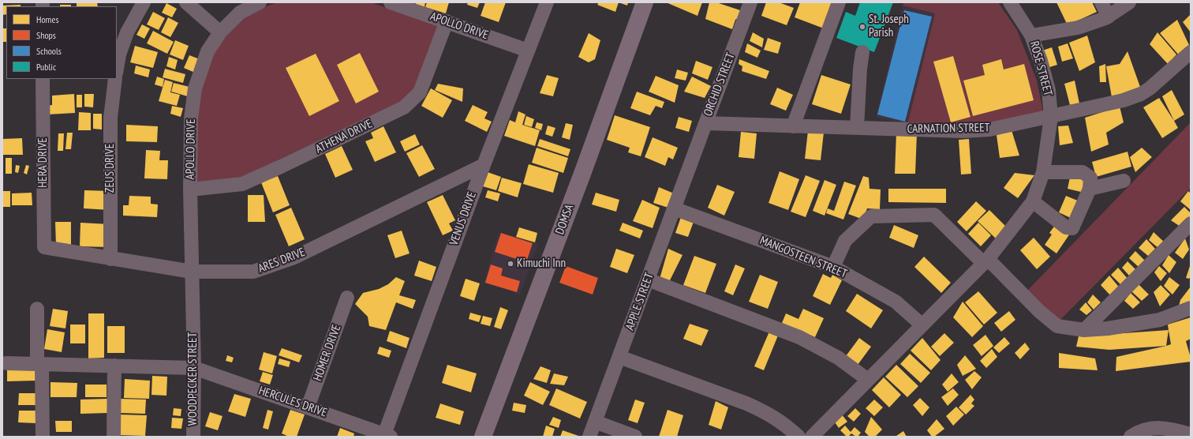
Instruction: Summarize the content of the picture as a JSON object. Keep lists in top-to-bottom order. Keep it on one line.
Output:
{"streets":{"main road":["DOMSA"],"street":["APOLLO DRIVE","ROSE STREET","ORCHID STREET","CARNATION STREET","ATHENA DRIVE","HERA DRIVE","ZEUS DRIVE","VENUS DRIVE","MANGOSTEEN STREET","ARES DRIVE","APPLE STREET","HOMER DRIVE","WOODPECKER STREET","HERCULES DRIVE"]},"crossings":[["APOLLO DRIVE","ATHENA DRIVE"],["APOLLO DRIVE","VENUS DRIVE"],["APOLLO DRIVE","ARES DRIVE"],["APOLLO DRIVE","WOODPECKER STREET"],["ROSE STREET","CARNATION STREET"],["ORCHID STREET","CARNATION STREET"],["ORCHID STREET","APPLE STREET"],["HERA DRIVE","ARES DRIVE"],["ZEUS DRIVE","ARES DRIVE"],["VENUS DRIVE","ARES DRIVE"],["VENUS DRIVE","HERCULES DRIVE"],["MANGOSTEEN STREET","APPLE STREET"],["HOMER DRIVE","HERCULES DRIVE"],["WOODPECKER STREET","HERCULES DRIVE"]],"places":["St. Joseph Parish","Kimuchi Inn"],"legend":["Homes","Shops","Schools","Public"]}
